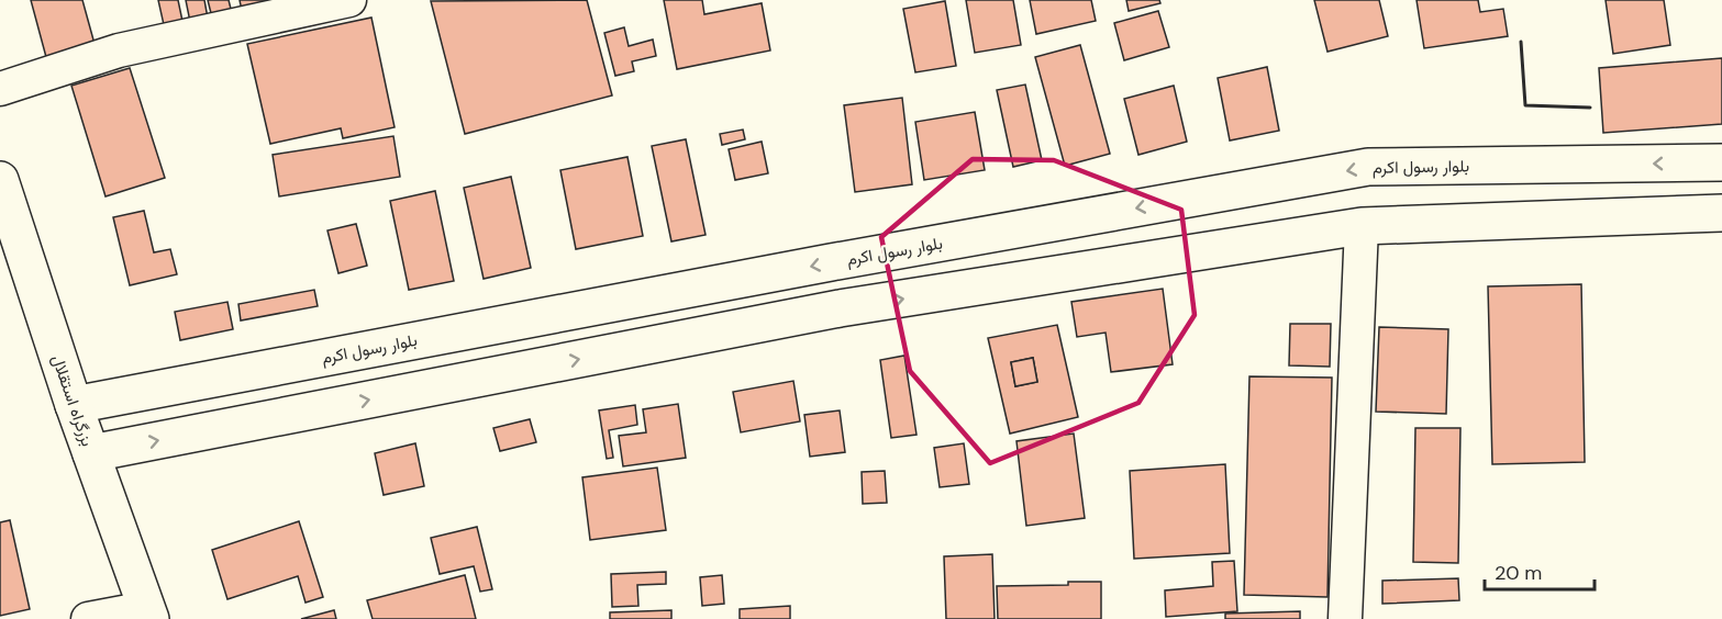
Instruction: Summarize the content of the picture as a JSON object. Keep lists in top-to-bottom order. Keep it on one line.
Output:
{"streets":{"main road":["بلوار رسول اکرم","بزرگراه استقلال"]},"crossings":[["بلوار رسول اکرم","بزرگراه استقلال"]],"scale_bar":"20 m"}
